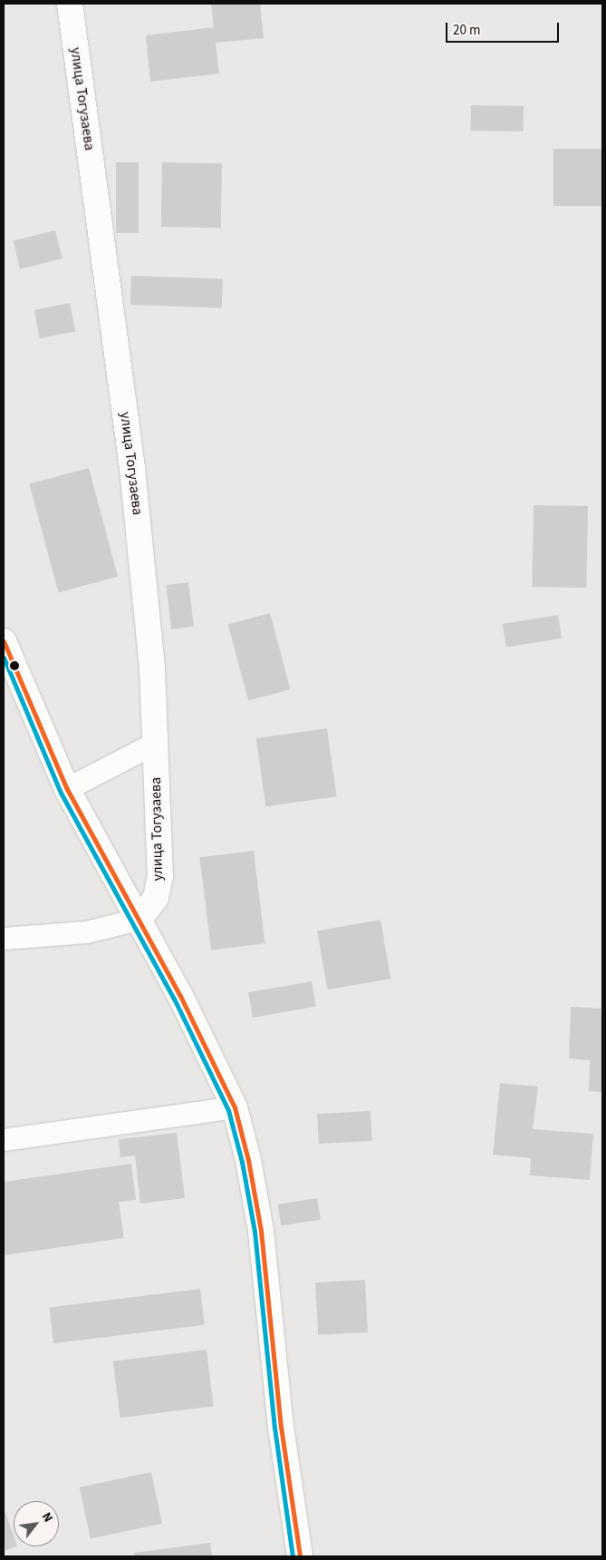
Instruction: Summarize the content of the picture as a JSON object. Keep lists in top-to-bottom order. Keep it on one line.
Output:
{"streets":{"street":["улица Тогузаева"]},"scale_bar":"20 m","north":"top right"}
